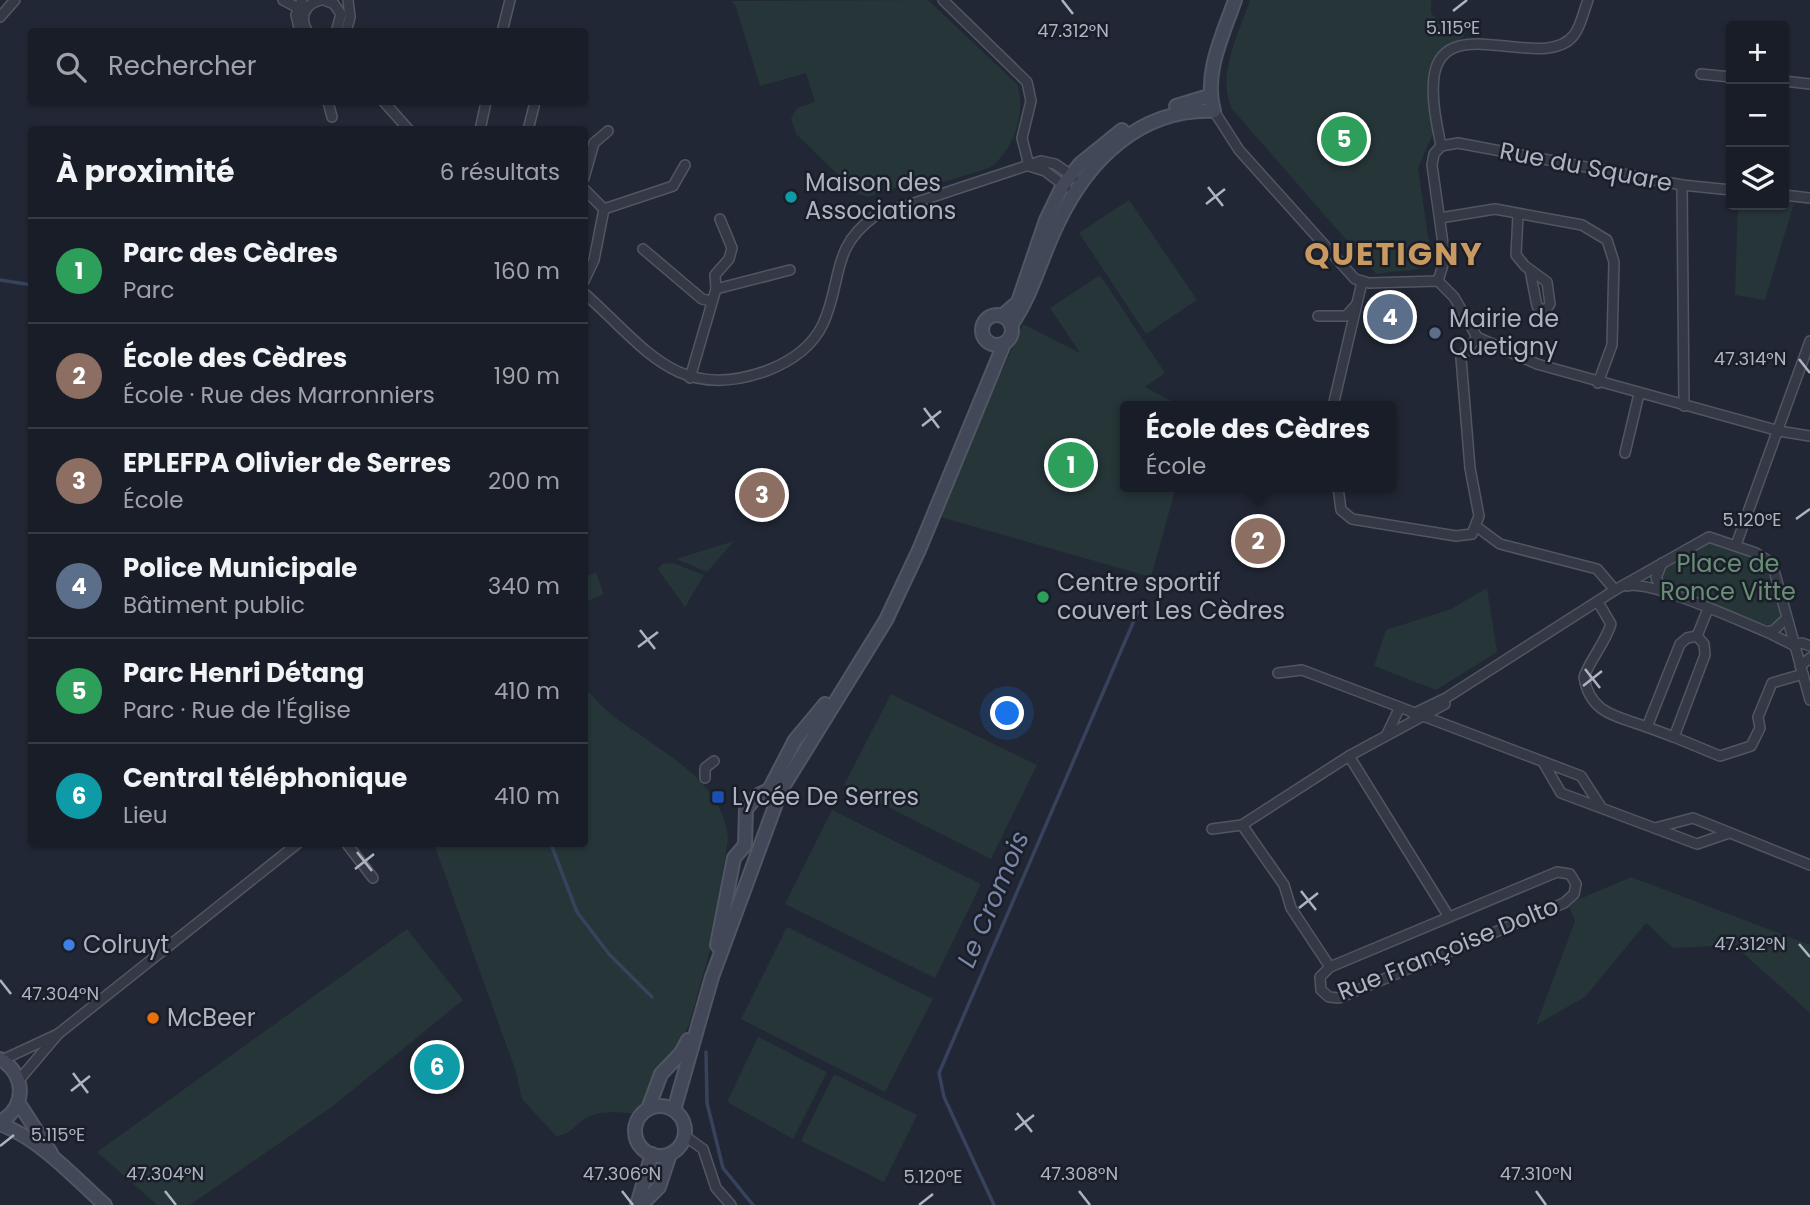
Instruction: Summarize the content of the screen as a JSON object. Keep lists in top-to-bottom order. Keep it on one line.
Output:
{"streets":{"street":["Rue du Square","Rue Françoise Dolto"]},"districts":["QUETIGNY"],"water":["Le Cromois"],"parks":["Place de Ronce Vitte"],"places":{"other":["Maison des Associations","Mairie de Quetigny","Centre sportif couvert Les Cèdres","Colruyt","McBeer"],"transit":["Lycée De Serres"]},"page":{"map_buttons":["+","−"],"search":"Rechercher","pins":["5","4","1","3","2","6"],"heading":["À proximité","6 résultats"],"list":[{"mark":"1","name":"Parc des Cèdres","note":"Parc","value":"160 m"},{"mark":"2","name":"École des Cèdres","note":"École · Rue des Marronniers","value":"190 m"},{"mark":"3","name":"EPLEFPA Olivier de Serres","note":"École","value":"200 m"},{"mark":"4","name":"Police Municipale","note":"Bâtiment public","value":"340 m"},{"mark":"5","name":"Parc Henri Détang","note":"Parc · Rue de l'Église","value":"410 m"},{"mark":"6","name":"Central téléphonique","note":"Lieu","value":"410 m"}],"popup":["École des Cèdres","École"]},"coordinates":["5.115°E","47.312°N","47.314°N","5.120°E","47.304°N","47.306°N","47.308°N","47.310°N"]}
